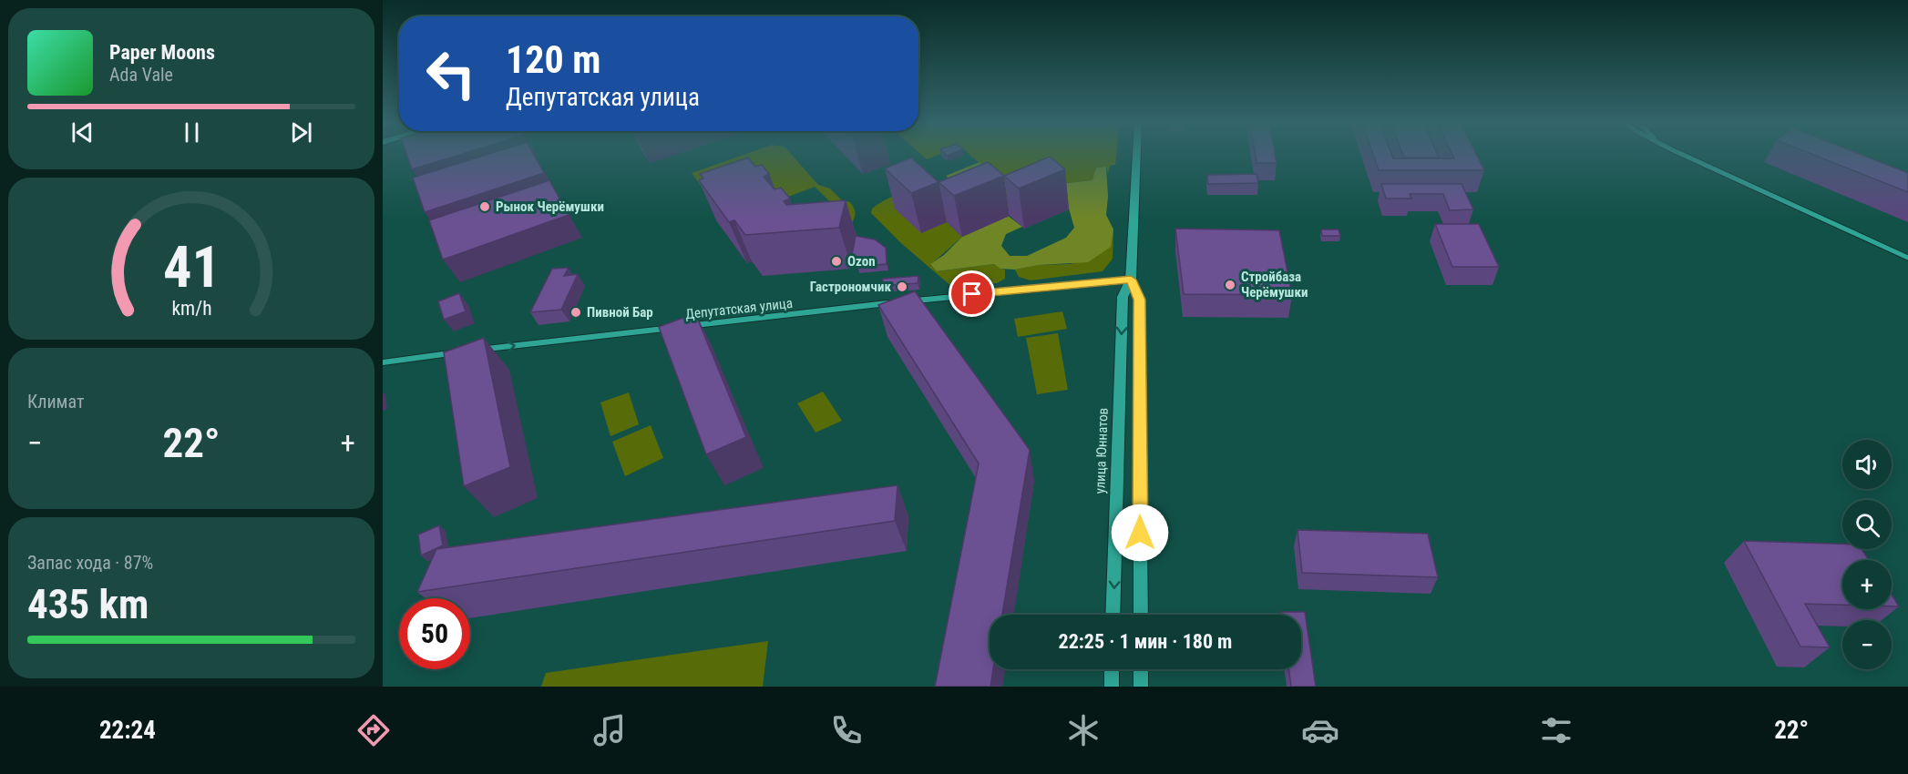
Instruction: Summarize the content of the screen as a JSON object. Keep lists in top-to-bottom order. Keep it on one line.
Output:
{"streets":{"main road":["улица Юннатов"],"street":["Депутатская улица"]},"one_way":["Депутатская улица"],"places":["Рынок Черёмушки","Ozon","Стройбаза Черёмушки","Гастрономчик","Пивной Бар"],"page":{"turn":["120 m","Депутатская улица"],"song":["Paper Moons","Ada Vale"],"tile":["Климат",["Запас хода · 87%","435 km"]],"heat":["−","22°","+"],"map_buttons":["+","−"],"limit":"50","trip":"22:25 · 1 мин · 180 m","tabs":["22:24","22°"],"gauge":["41","km/h"]}}
